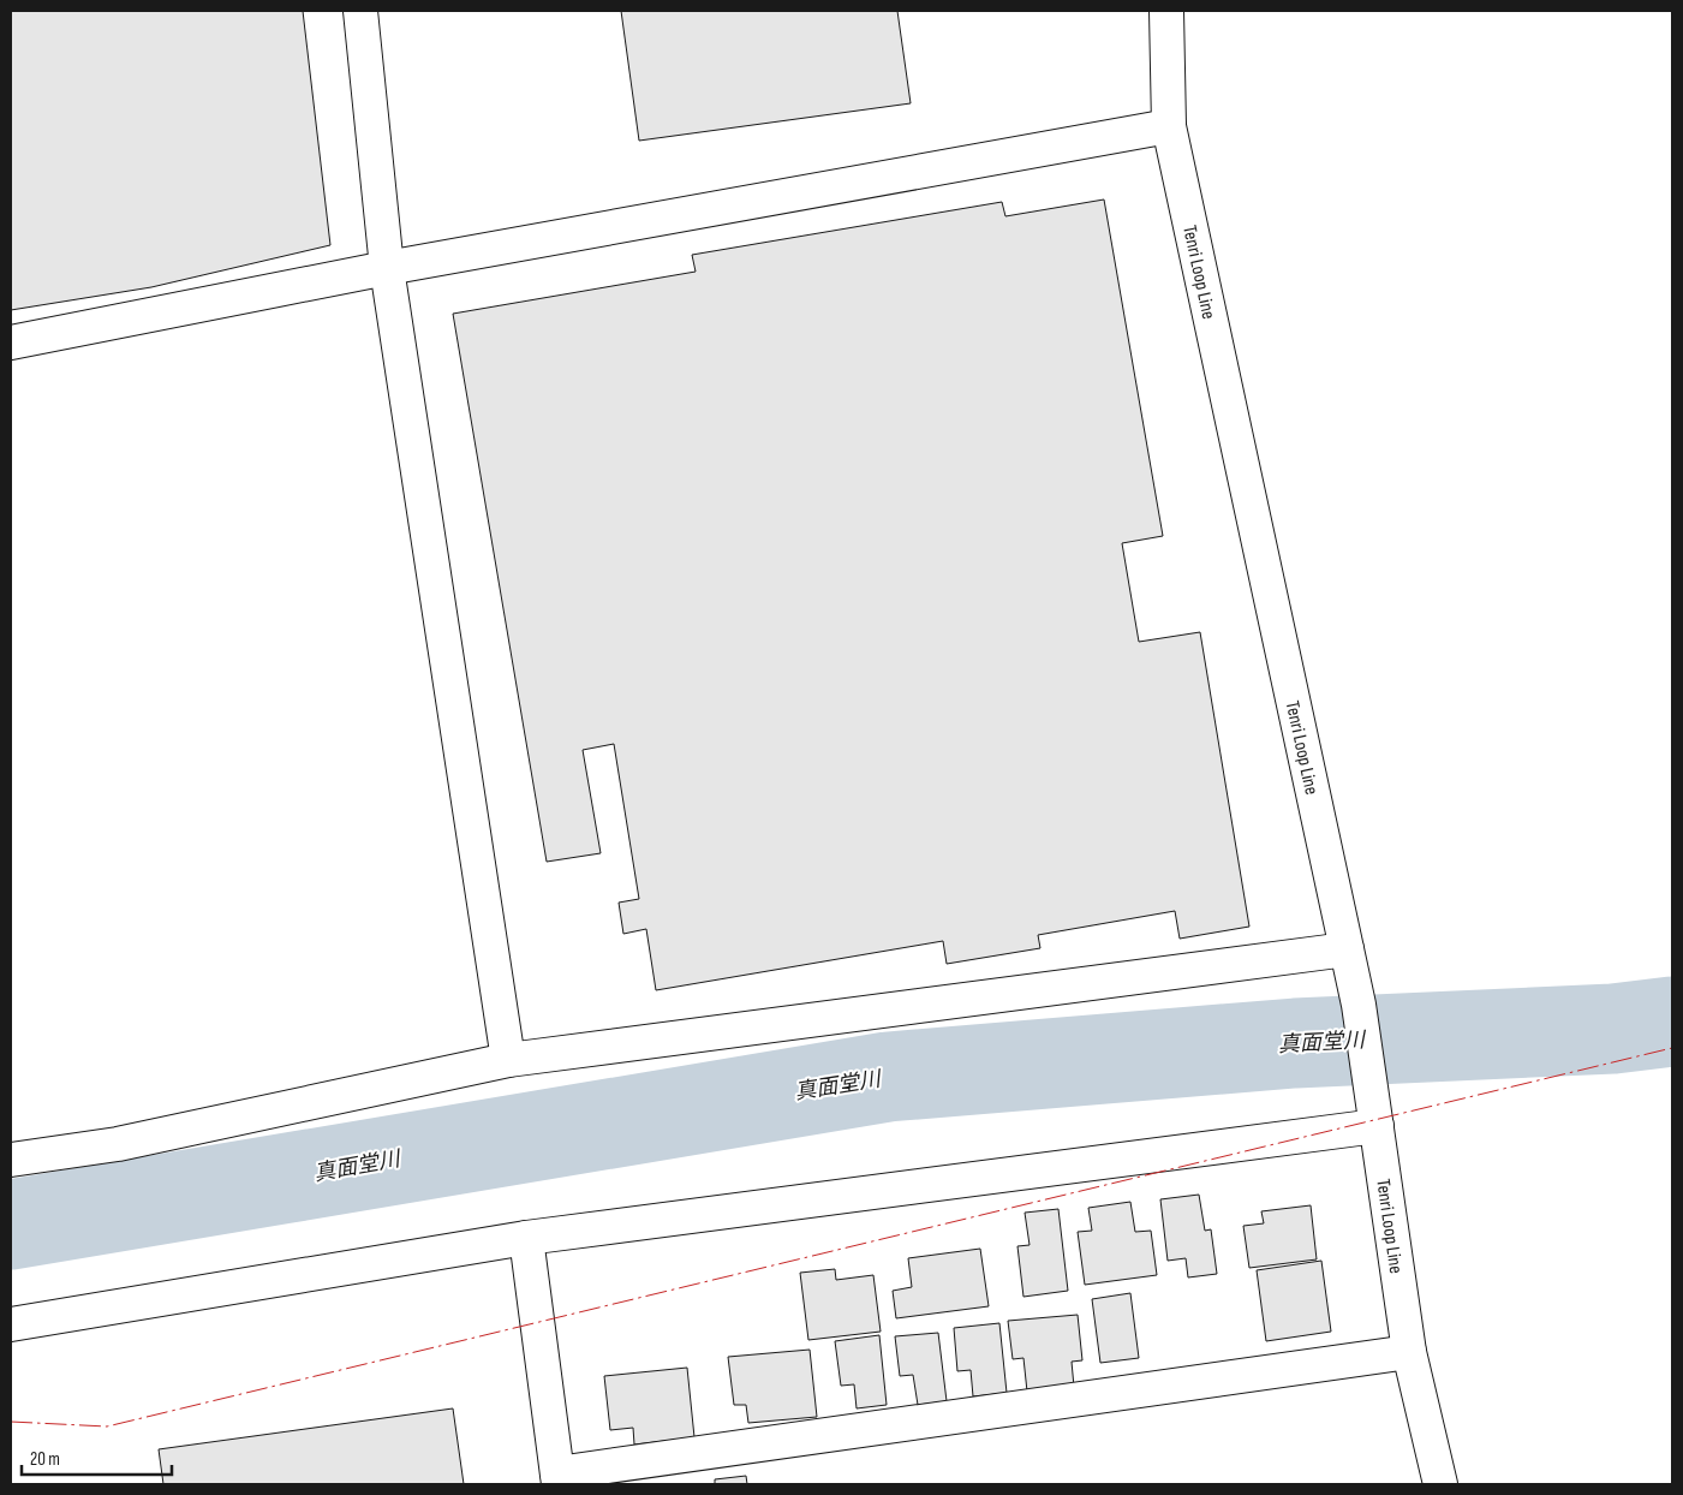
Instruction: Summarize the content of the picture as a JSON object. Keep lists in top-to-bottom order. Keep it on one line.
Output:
{"streets":{"street":["Tenri Loop Line"]},"water":["真面堂川"],"scale_bar":"20 m"}
